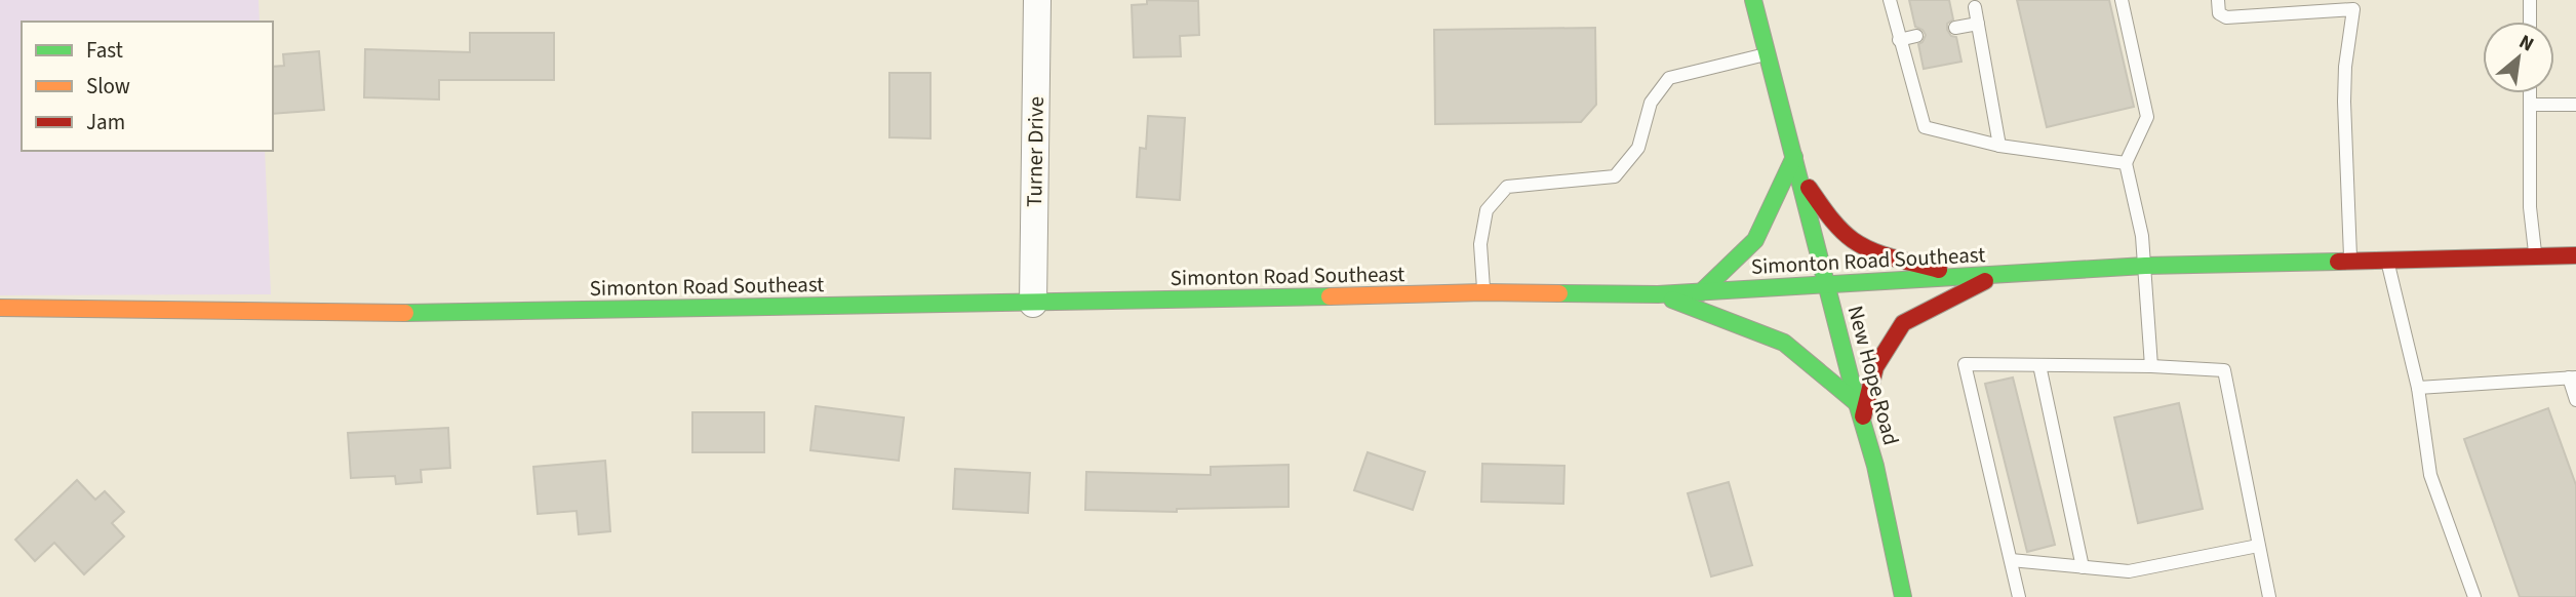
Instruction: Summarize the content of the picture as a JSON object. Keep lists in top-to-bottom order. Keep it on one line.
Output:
{"streets":{"street":["Turner Drive","Simonton Road Southeast","New Hope Road"]},"crossings":[["Turner Drive","Simonton Road Southeast"],["Simonton Road Southeast","New Hope Road"]],"legend":["Fast","Slow","Jam"],"north":"top right"}
